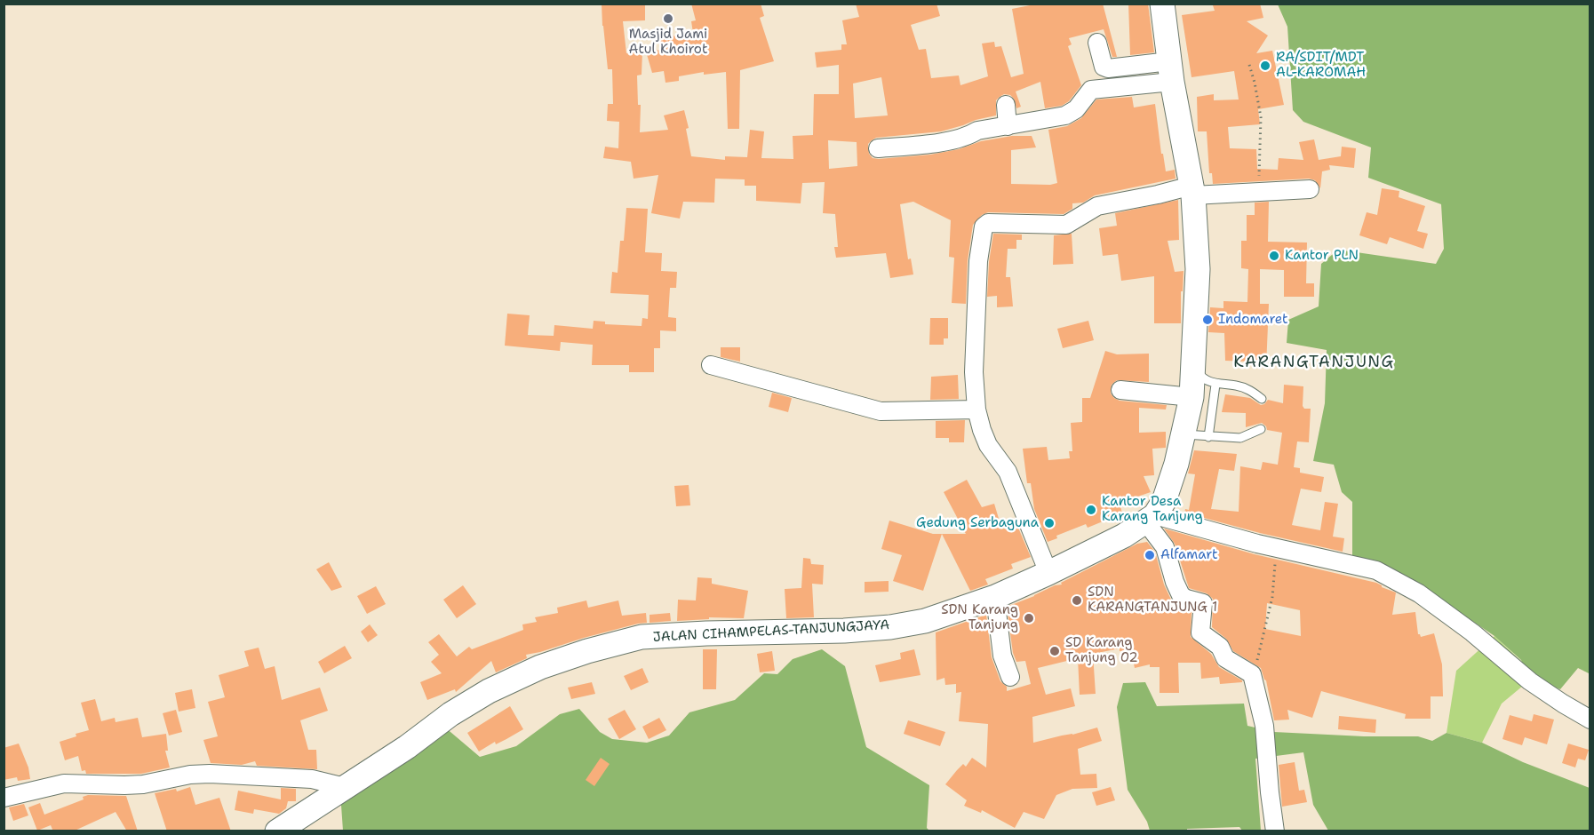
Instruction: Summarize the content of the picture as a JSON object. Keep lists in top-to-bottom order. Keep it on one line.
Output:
{"streets":{"main road":["JALAN CIHAMPELAS-TANJUNGJAYA"]},"districts":["KARANGTANJUNG"],"places":["Masjid Jami Atul Khoirot","RA/SDIT/MDT AL-KAROMAH","Kantor PLN","Indomaret","Kantor Desa Karang Tanjung","Gedung Serbaguna","Alfamart","SDN KARANGTANJUNG 1","SDN Karang Tanjung","SD Karang Tanjung 02"]}
